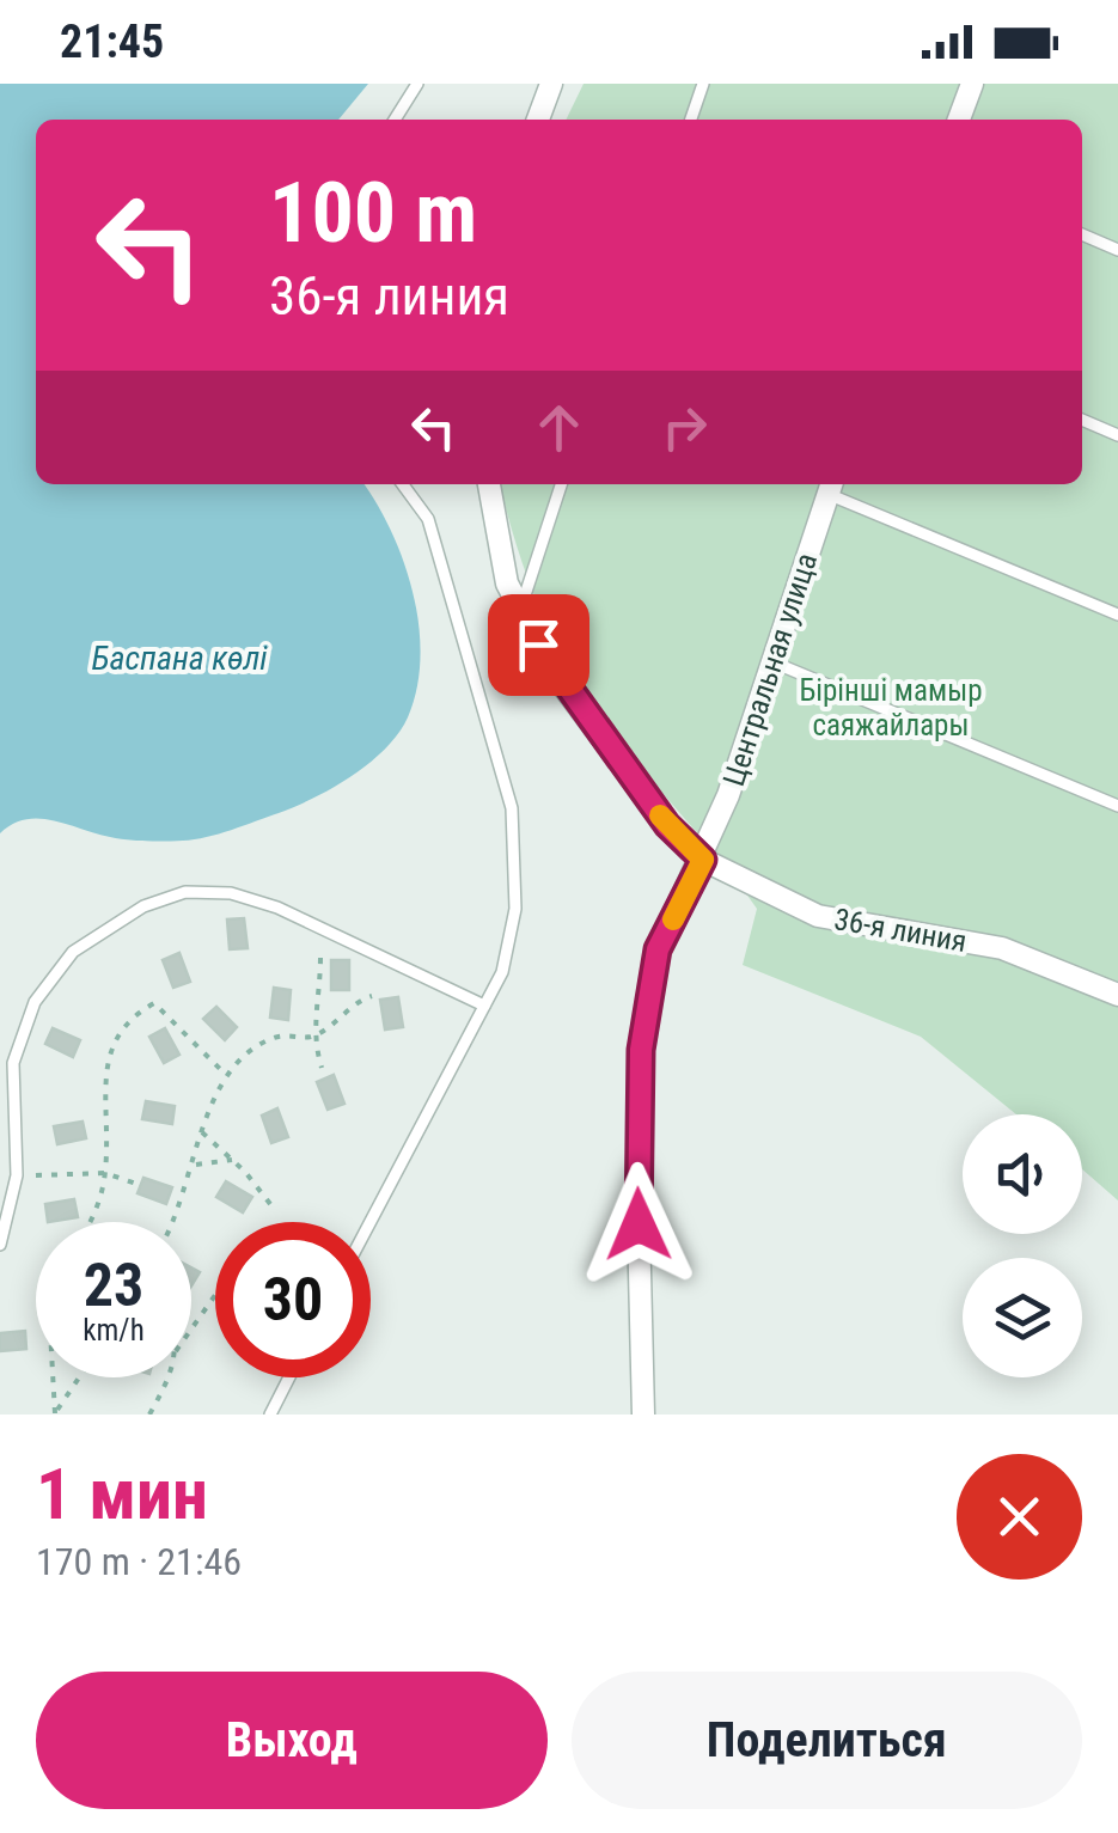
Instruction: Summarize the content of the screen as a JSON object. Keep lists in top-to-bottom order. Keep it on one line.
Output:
{"streets":{"street":["Центральная улица","36-я линия"]},"crossings":[["Центральная улица","36-я линия"]],"water":["Баспана көлі"],"parks":["Бірінші мамыр саяжайлары"],"page":{"status":"21:45","turn":["100 m","36-я линия"],"speed":"23 km/h","limit":"30","heading":["1 мин","170 m · 21:46"],"buttons":["Выход","Поделиться"]}}
